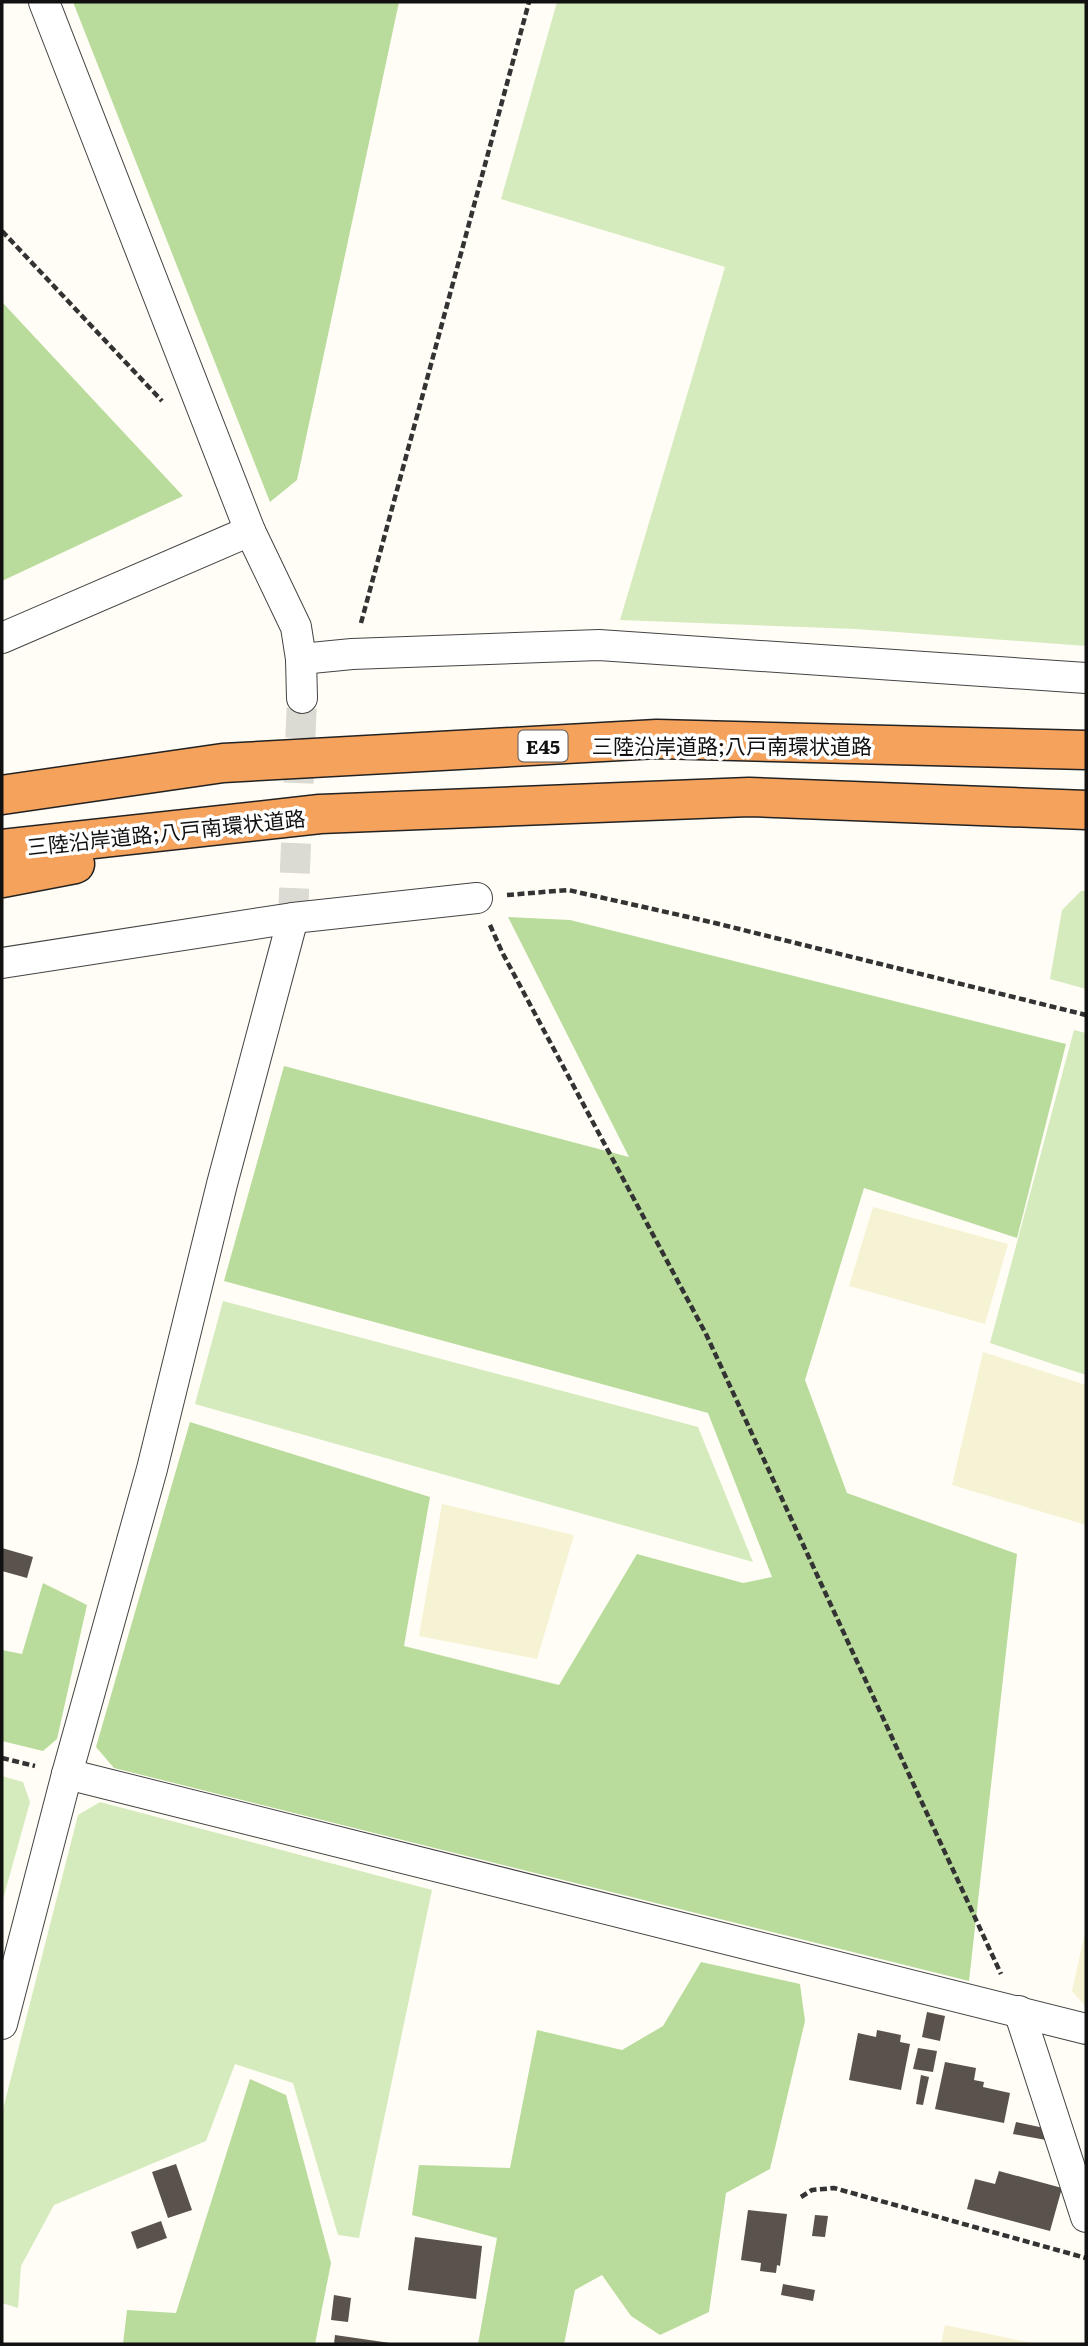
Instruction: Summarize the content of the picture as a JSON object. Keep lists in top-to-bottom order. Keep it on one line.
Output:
{"streets":{"highway":["三陸沿岸道路;八戸南環状道路","E45"]}}
